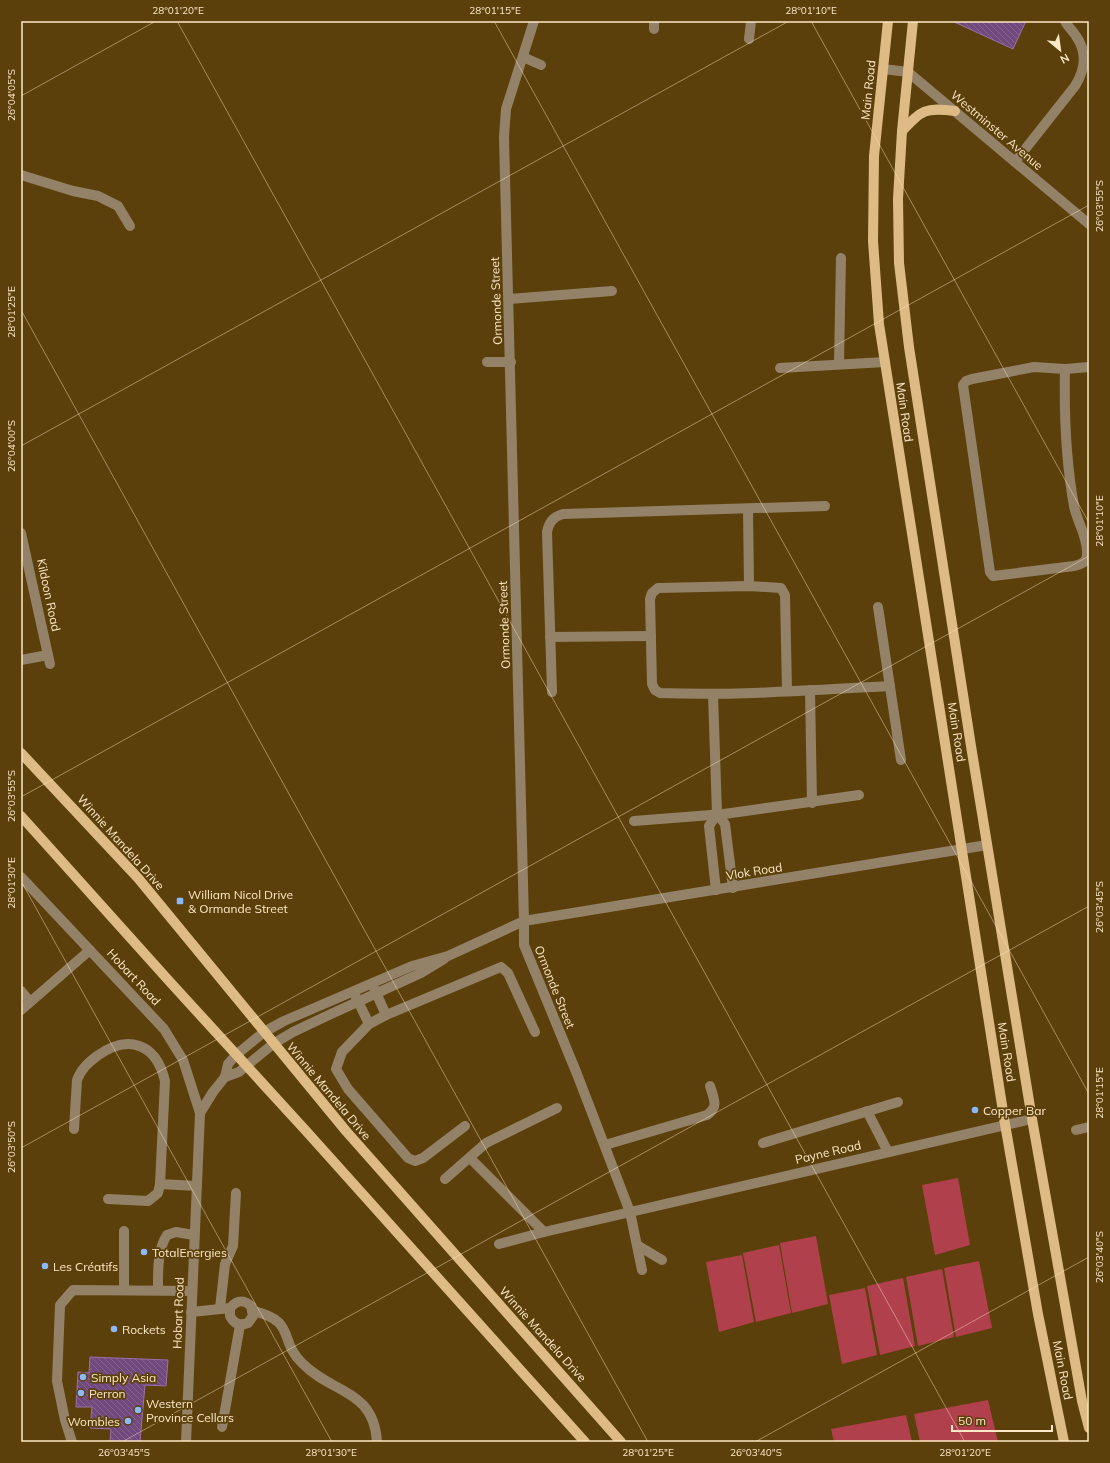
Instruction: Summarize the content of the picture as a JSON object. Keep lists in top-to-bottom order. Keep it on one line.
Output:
{"streets":{"main road":["Main Road","Winnie Mandela Drive"],"street":["Westminster Avenue","Ormonde Street","Kildoon Road","Vlok Road","Hobart Road","Payne Road"]},"crossings":[["Main Road","Westminster Avenue"],["Main Road","Vlok Road"],["Main Road","Payne Road"],["Ormonde Street","Vlok Road"],["Ormonde Street","Payne Road"],["Winnie Mandela Drive","Hobart Road"]],"places":{"transit":["William Nicol Drive & Ormande Street"],"other":["Copper Bar","TotalEnergies","Les Créatifs","Rockets","Simply Asia","Perron","Western Province Cellars","Wombles"]},"scale_bar":"50 m","north":"bottom right","coordinates":["28°01'20\"E","28°01'15\"E","28°01'10\"E","26°04'05\"S","26°03'55\"S","28°01'25\"E","26°04'00\"S","28°01'30\"E","26°03'45\"S","26°03'50\"S","26°03'40\"S"]}
